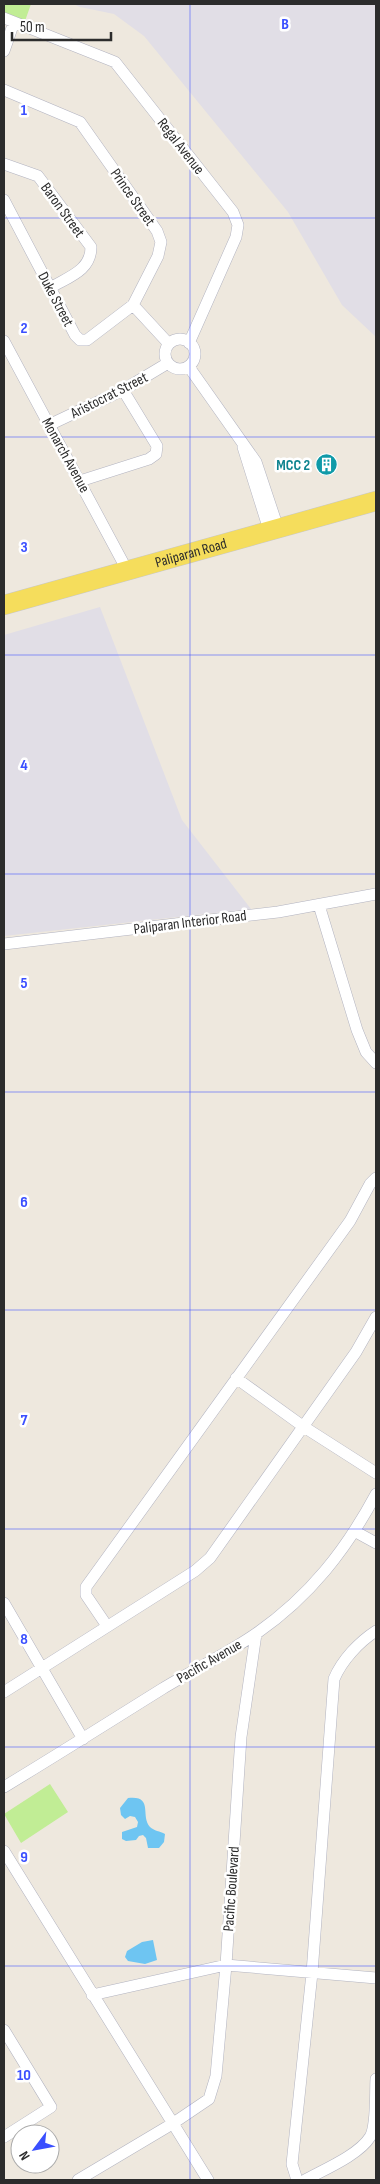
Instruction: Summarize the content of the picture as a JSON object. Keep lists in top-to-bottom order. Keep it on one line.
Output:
{"streets":{"main road":["Paliparan Road"],"street":["Regal Avenue","Prince Street","Baron Street","Duke Street","Aristocrat Street","Monarch Avenue","Paliparan Interior Road","Pacific Avenue","Pacific Boulevard"]},"crossings":[["Regal Avenue","Aristocrat Street"],["Prince Street","Duke Street"],["Baron Street","Duke Street"],["Aristocrat Street","Monarch Avenue"],["Monarch Avenue","Paliparan Road"],["Pacific Avenue","Pacific Boulevard"]],"places":{"building":["MCC 2"]},"scale_bar":"50 m","north":"bottom left","grid":{"columns":["B"],"rows":["1","2","3","4","5","6","7","8","9","10"]}}
